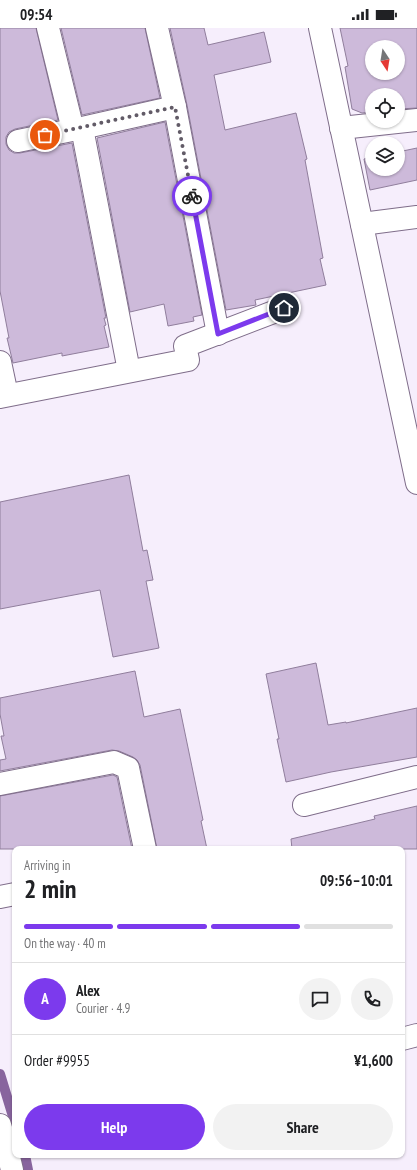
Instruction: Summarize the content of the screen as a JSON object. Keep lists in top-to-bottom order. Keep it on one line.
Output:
{"north":"bottom","page":{"status":"09:54","heading":["2 min","Arriving in","09:56–10:01"],"panel":["Alex","Courier · 4.9","Order #9955","¥1,600"],"bar":"On the way · 40 m","round":"A","buttons":["Help","Share"]}}
